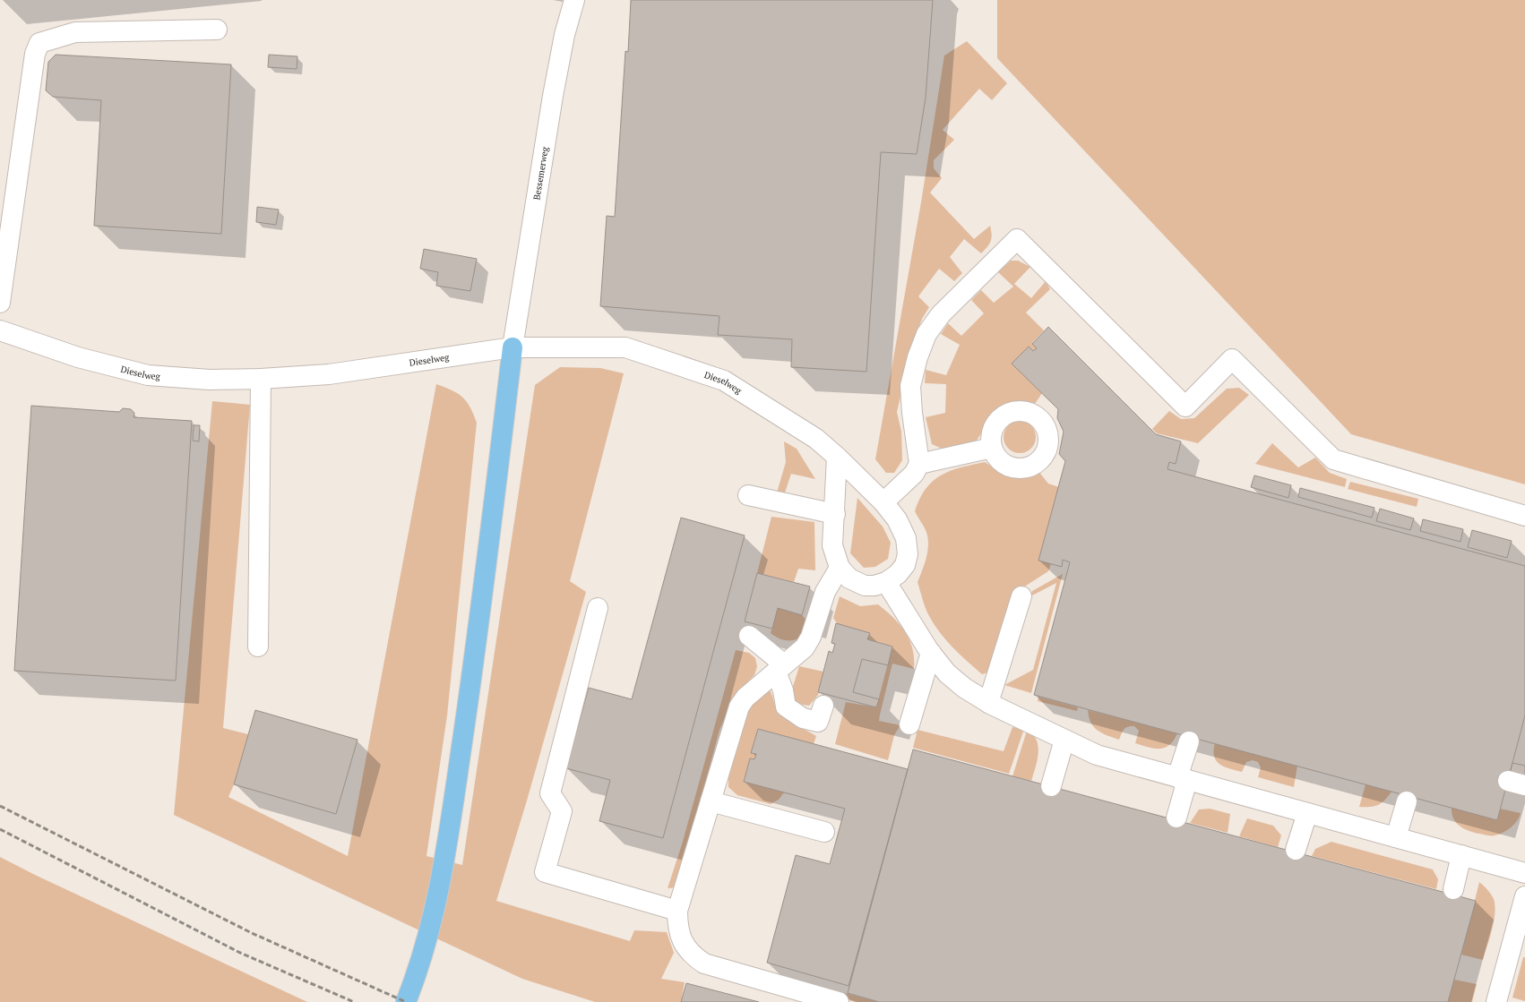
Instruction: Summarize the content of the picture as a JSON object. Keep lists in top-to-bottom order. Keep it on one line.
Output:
{"streets":{"street":["Bessemerweg","Dieselweg"]},"crossings":[["Bessemerweg","Dieselweg"]]}
